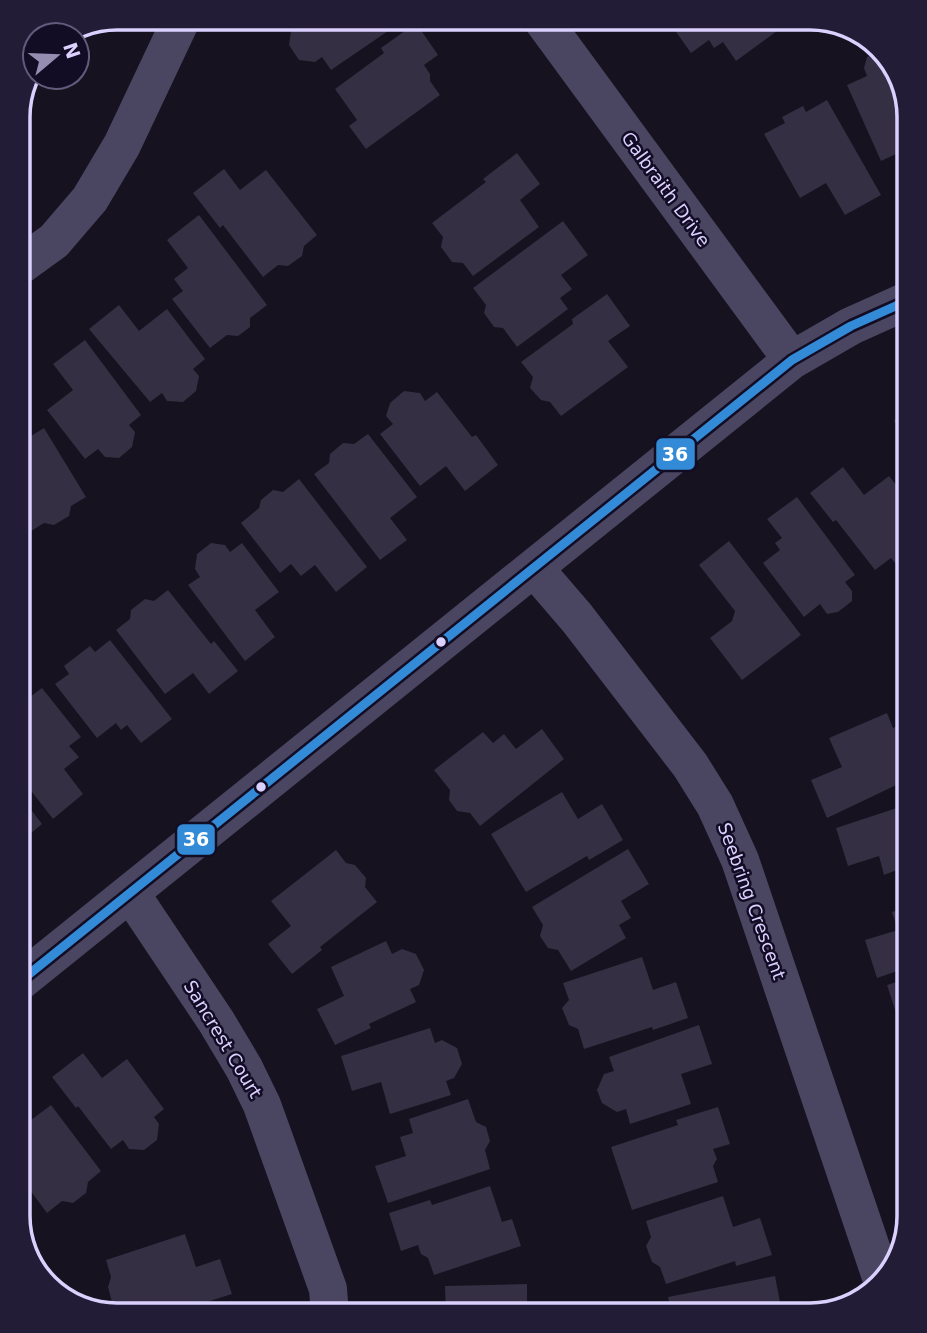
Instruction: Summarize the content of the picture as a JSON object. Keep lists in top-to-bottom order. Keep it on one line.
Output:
{"streets":{"street":["Galbraith Drive","Seebring Crescent","Sancrest Court"]},"lines":["transit line 36"],"north":"right"}
